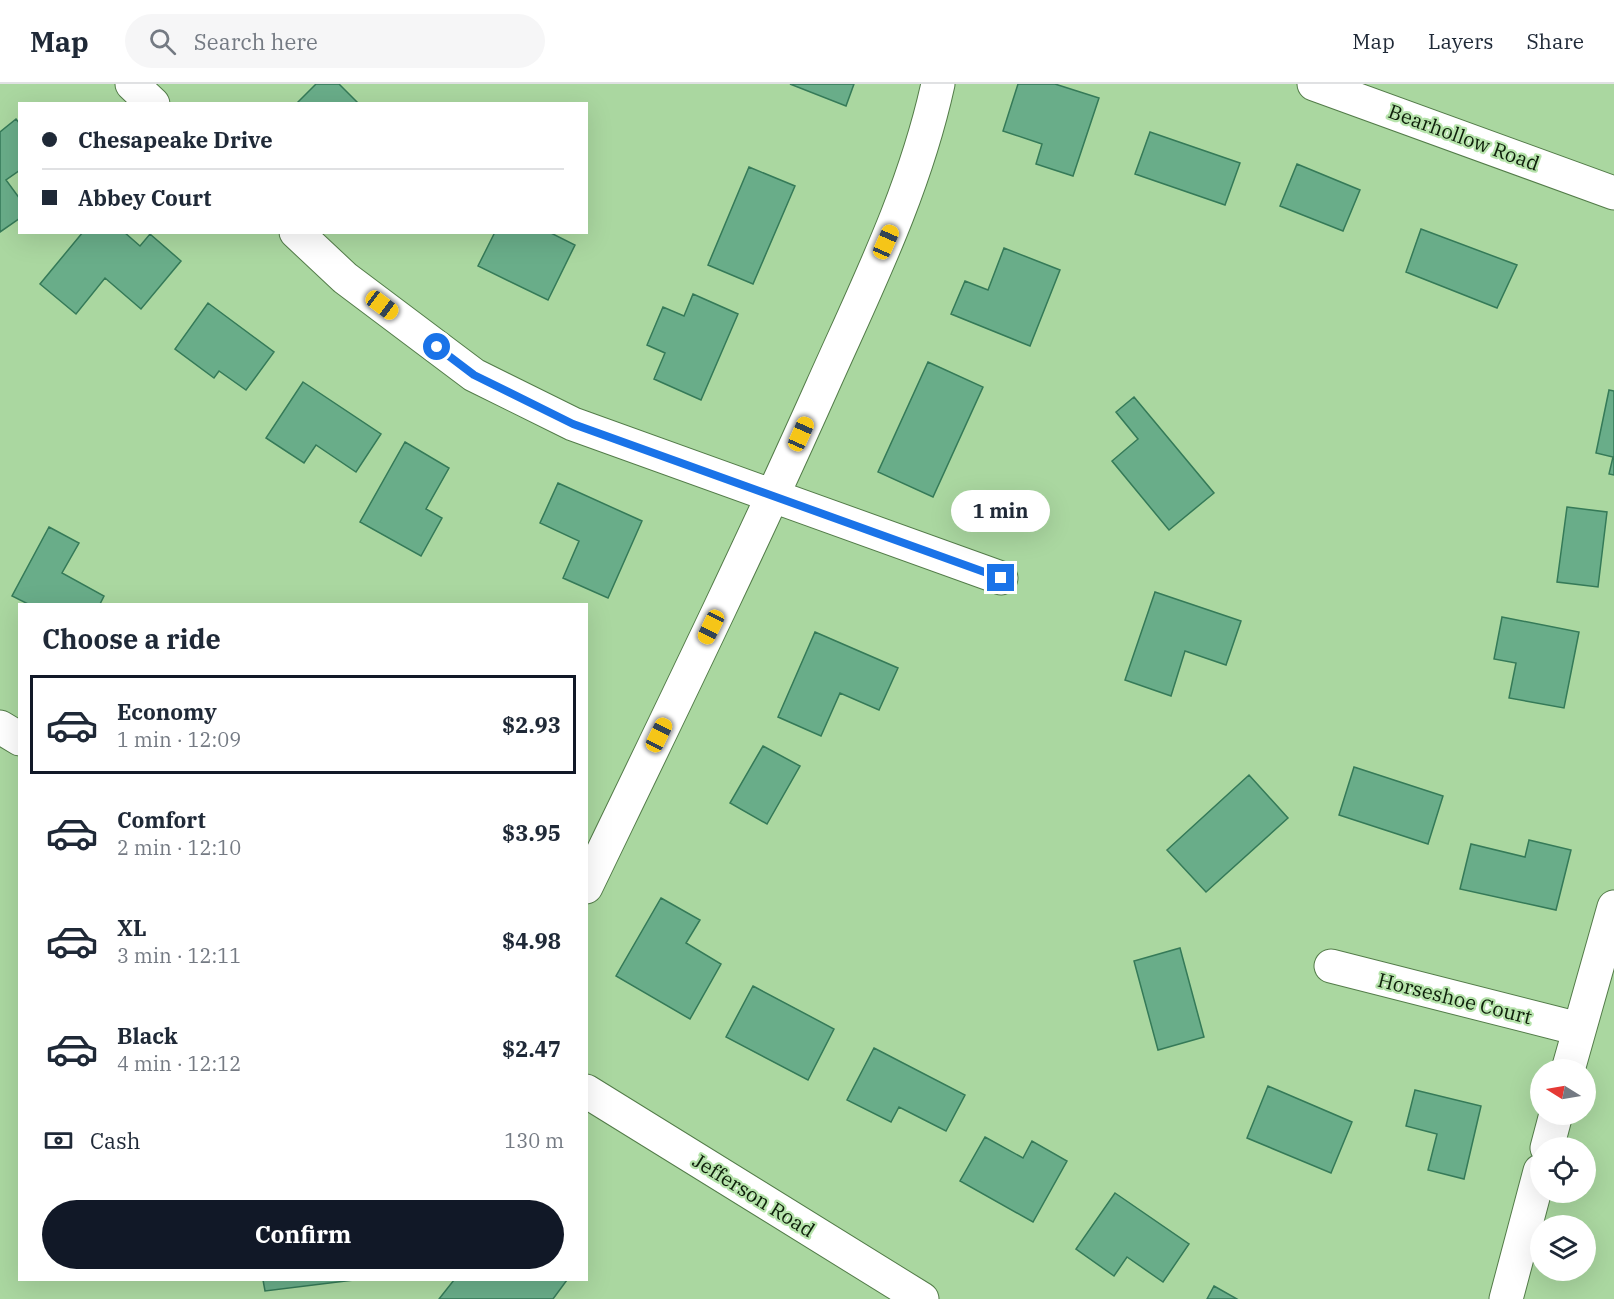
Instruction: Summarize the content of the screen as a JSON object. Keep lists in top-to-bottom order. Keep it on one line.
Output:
{"streets":{"street":["Bearhollow Road","Horseshoe Court","Jefferson Road"]},"north":"left","page":{"header":"Map","search":"Search here","nav":["Map","Layers","Share"],"banner":["Chesapeake Drive","Abbey Court"],"bubble":"1 min","heading":"Choose a ride","list":[{"name":"Economy","note":"1 min · 12:09","value":"$2.93"},{"name":"Comfort","note":"2 min · 12:10","value":"$3.95"},{"name":"XL","note":"3 min · 12:11","value":"$4.98"},{"name":"Black","note":"4 min · 12:12","value":"$2.47"}],"pay":["Cash","130 m"],"buttons":"Confirm"}}
